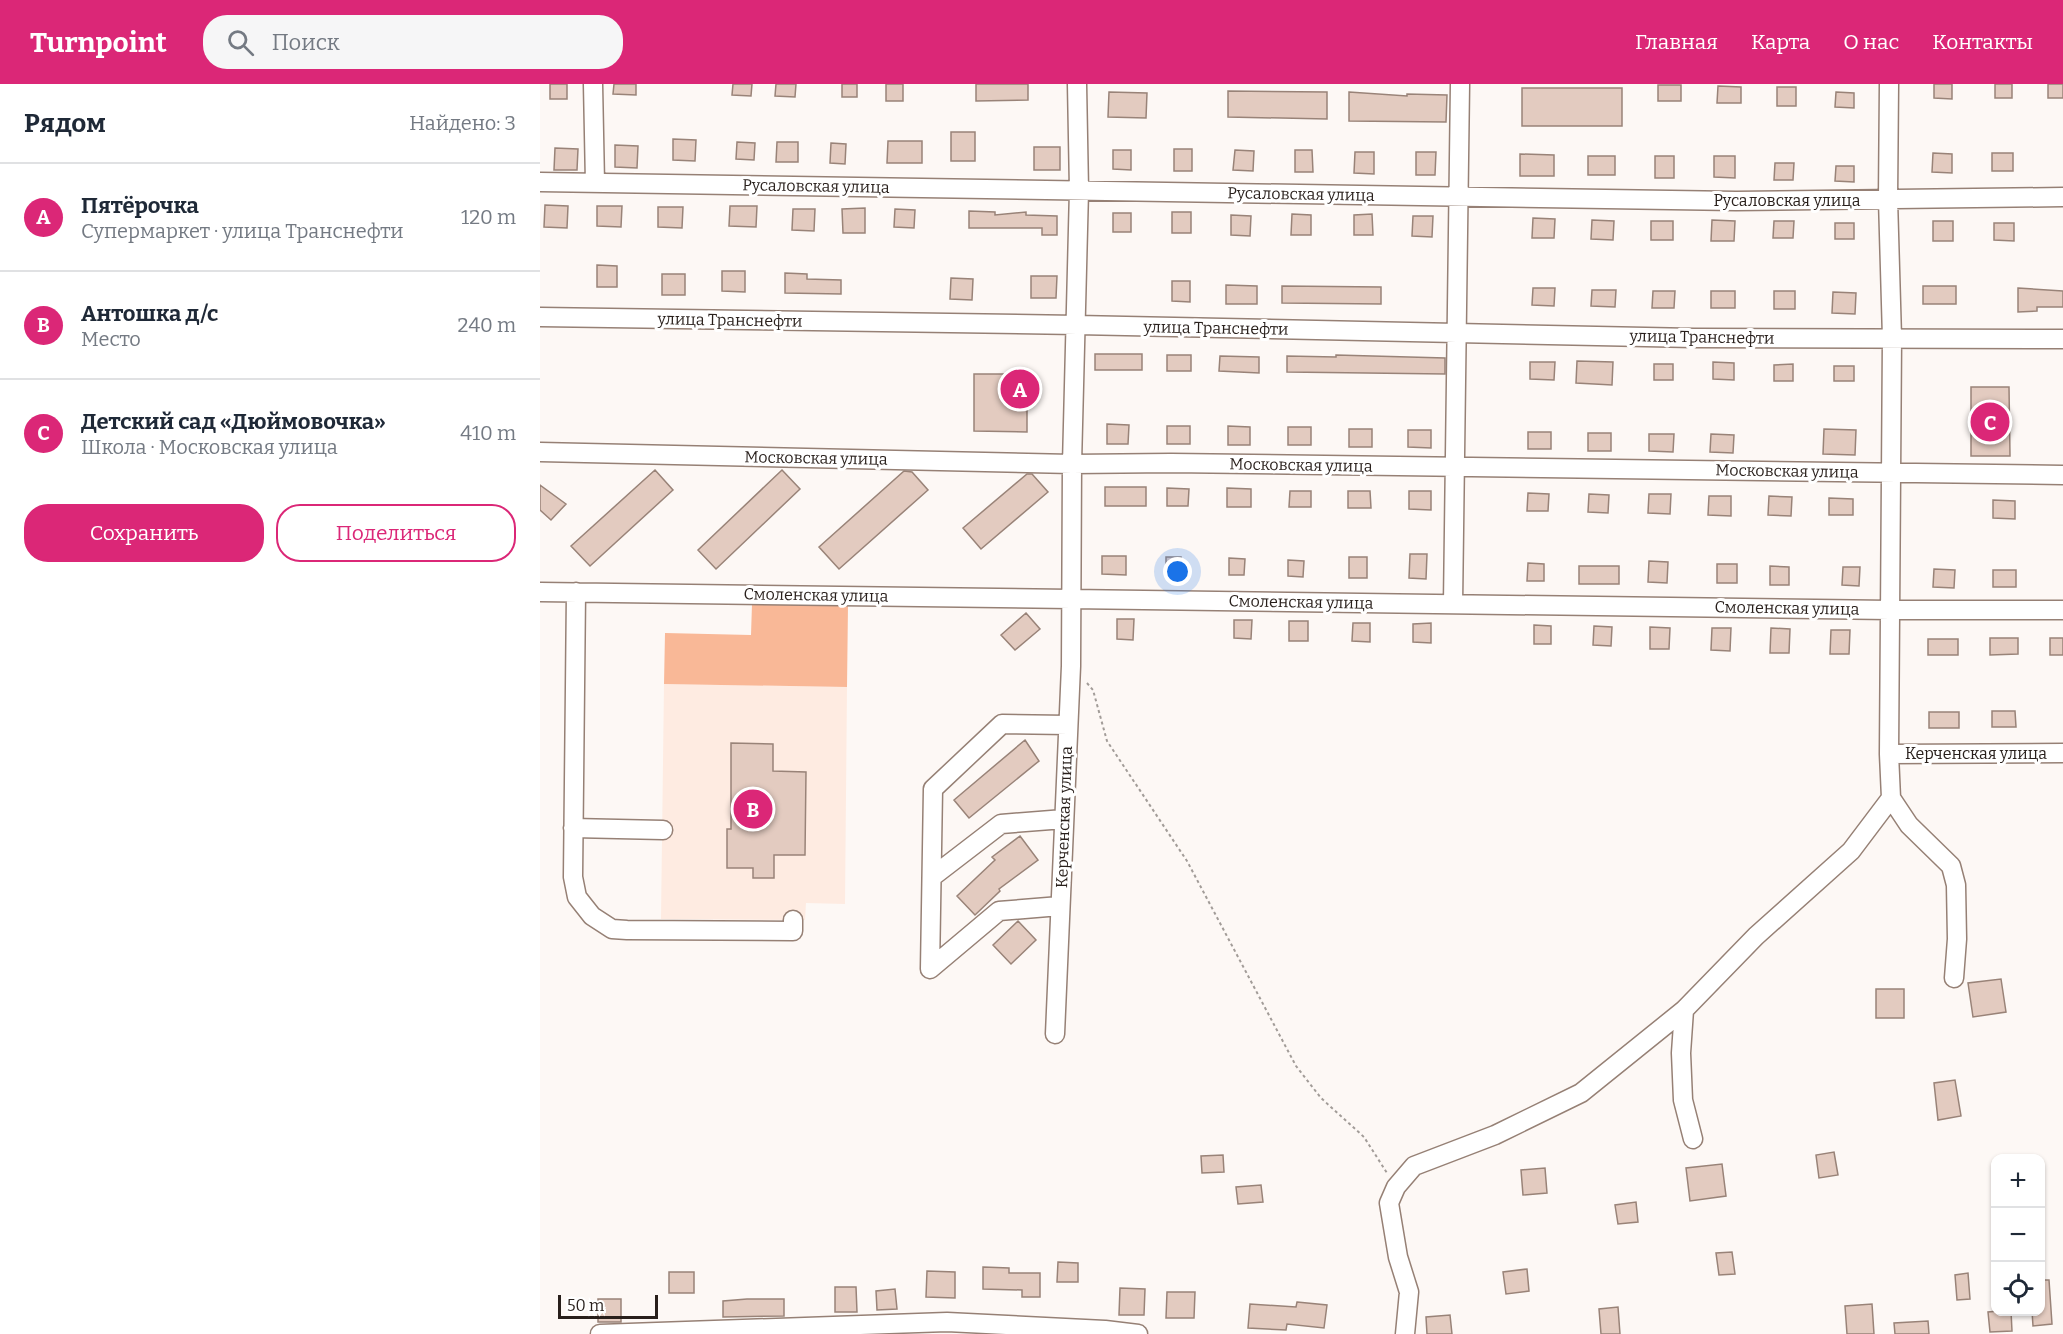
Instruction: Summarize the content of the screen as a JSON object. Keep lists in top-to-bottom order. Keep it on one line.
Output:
{"streets":{"street":["Русаловская улица","улица Транснефти","Московская улица","Смоленская улица","Керченская улица"]},"crossings":[["Русаловская улица","Керченская улица"],["улица Транснефти","Керченская улица"],["Московская улица","Керченская улица"],["Смоленская улица","Керченская улица"]],"scale_bar":"50 m","page":{"header":"Turnpoint","search":"Поиск","nav":["Главная","Карта","О нас","Контакты"],"heading":["Рядом","Найдено: 3"],"list":[{"mark":"A","name":"Пятёрочка","note":"Супермаркет · улица Транснефти","value":"120 m"},{"mark":"B","name":"Антошка д/с","note":"Место","value":"240 m"},{"mark":"C","name":"Детский сад «Дюймовочка»","note":"Школа · Московская улица","value":"410 m"}],"pins":["A","C","B"],"buttons":["Сохранить","Поделиться"],"map_buttons":["+","−"],"scale":"50 m"}}
